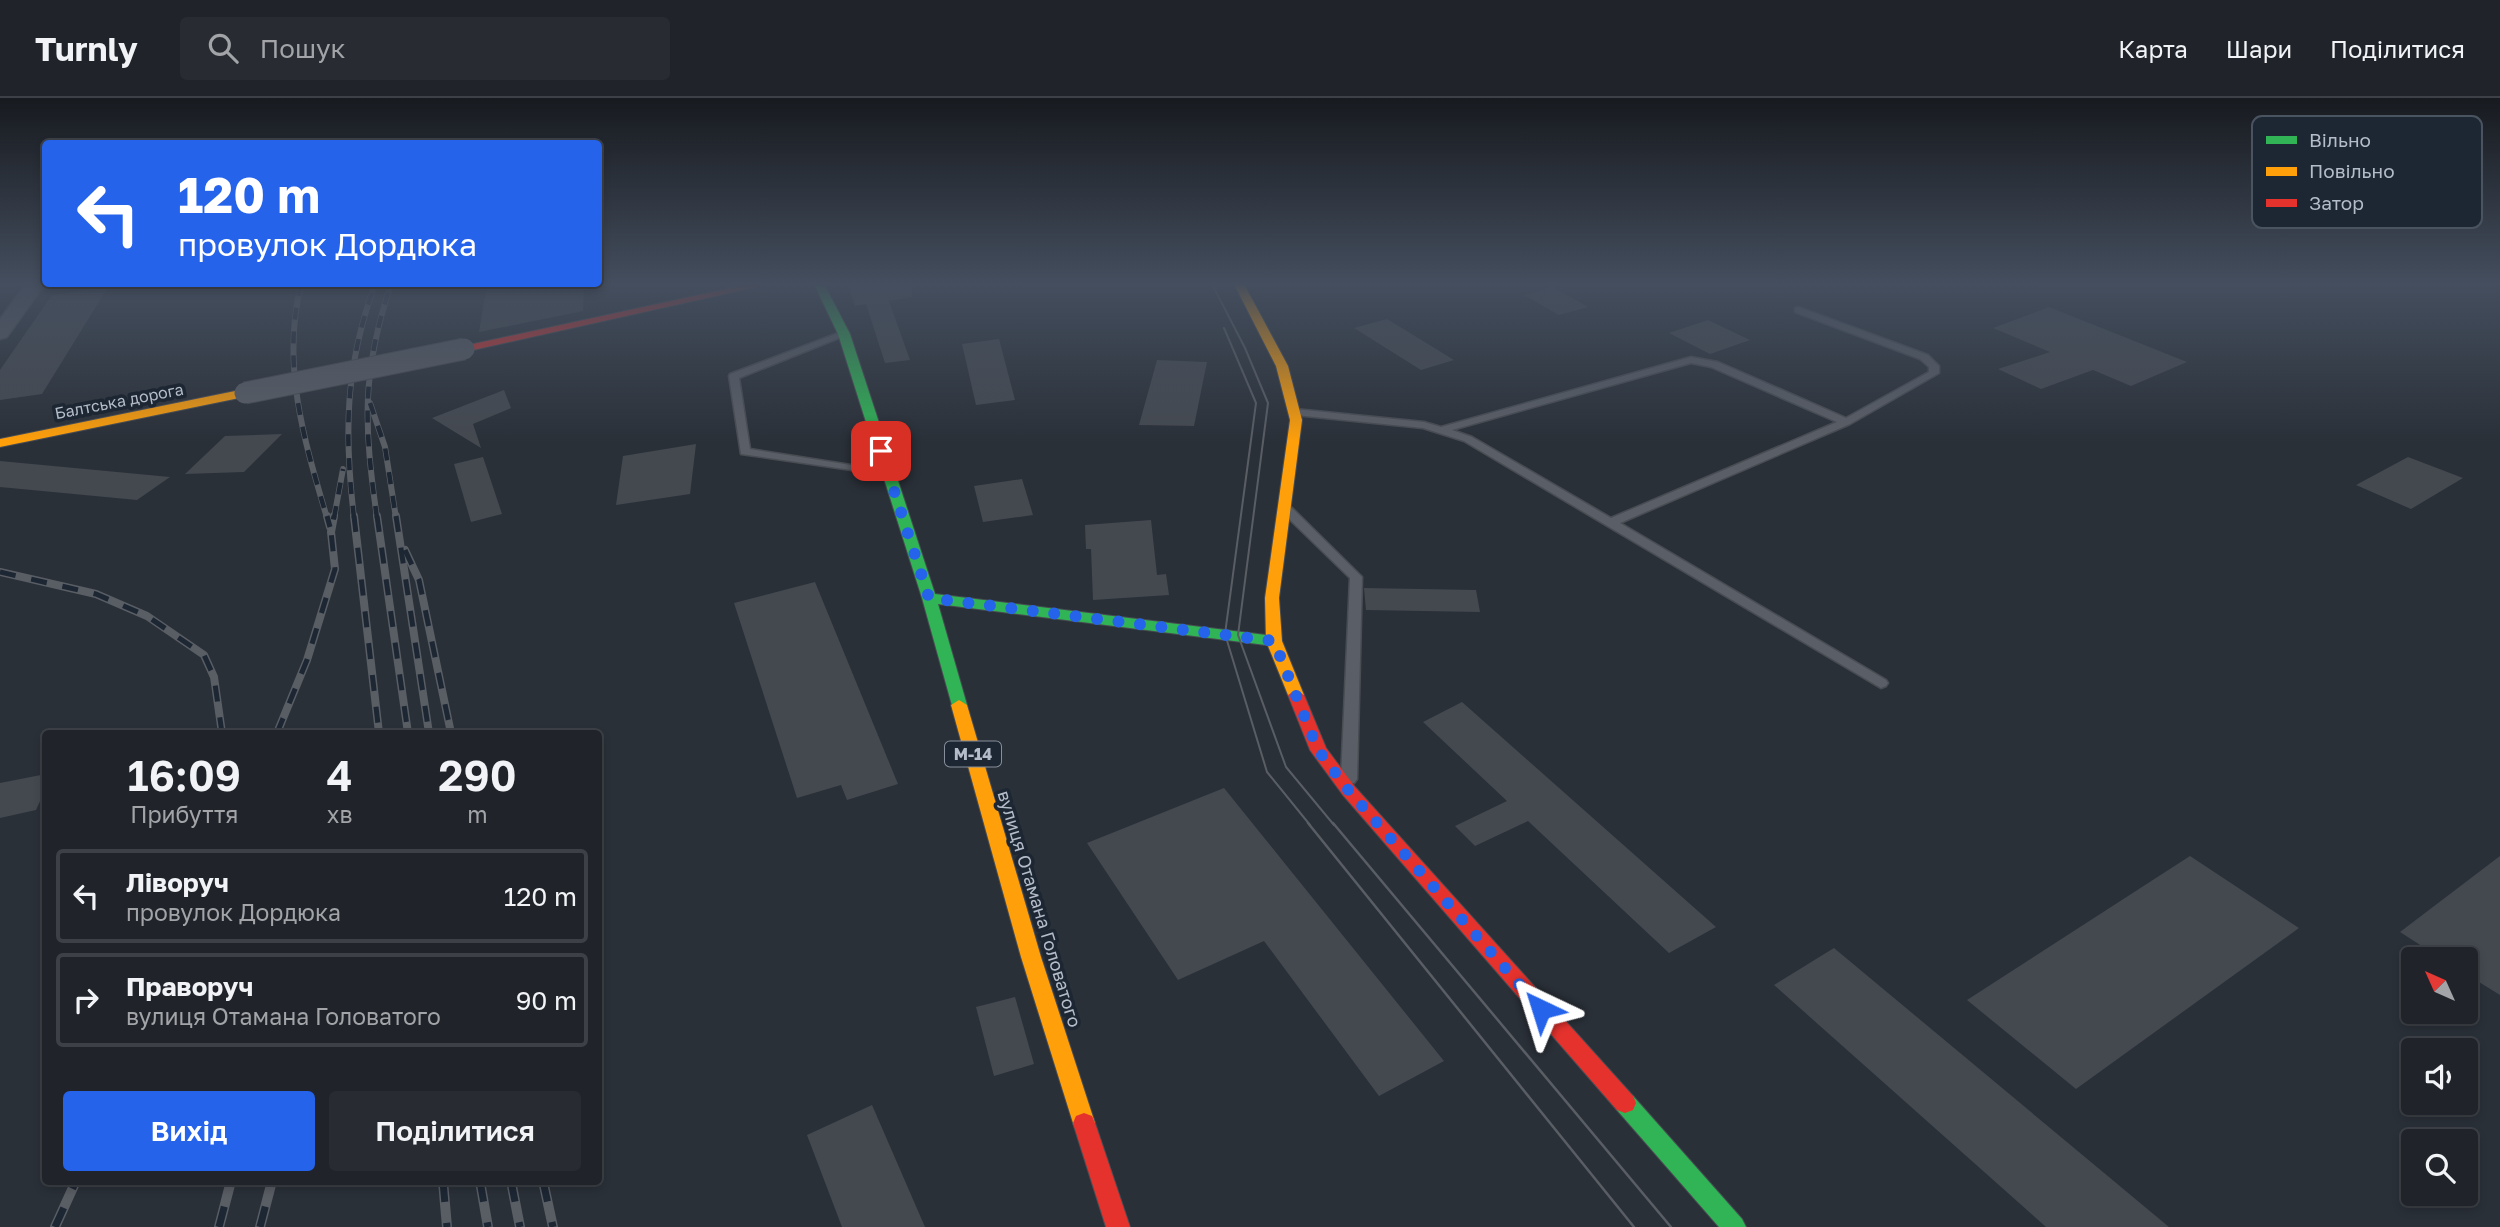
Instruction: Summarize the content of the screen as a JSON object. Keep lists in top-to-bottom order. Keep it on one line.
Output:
{"streets":{"main road":["Балтська дорога","М-14","вулиця Отамана Головатого"]},"legend":["Вільно","Повільно","Затор"],"north":"top left","page":{"header":"Turnly","search":"Пошук","nav":["Карта","Шари","Поділитися"],"turn":["120 m","провулок Дордюка"],"eta":["16:09","Прибуття","4","хв","290","m"],"list":[{"name":"Ліворуч","note":"провулок Дордюка","value":"120 m"},{"name":"Праворуч","note":"вулиця Отамана Головатого","value":"90 m"}],"buttons":["Вихід","Поділитися"]}}
